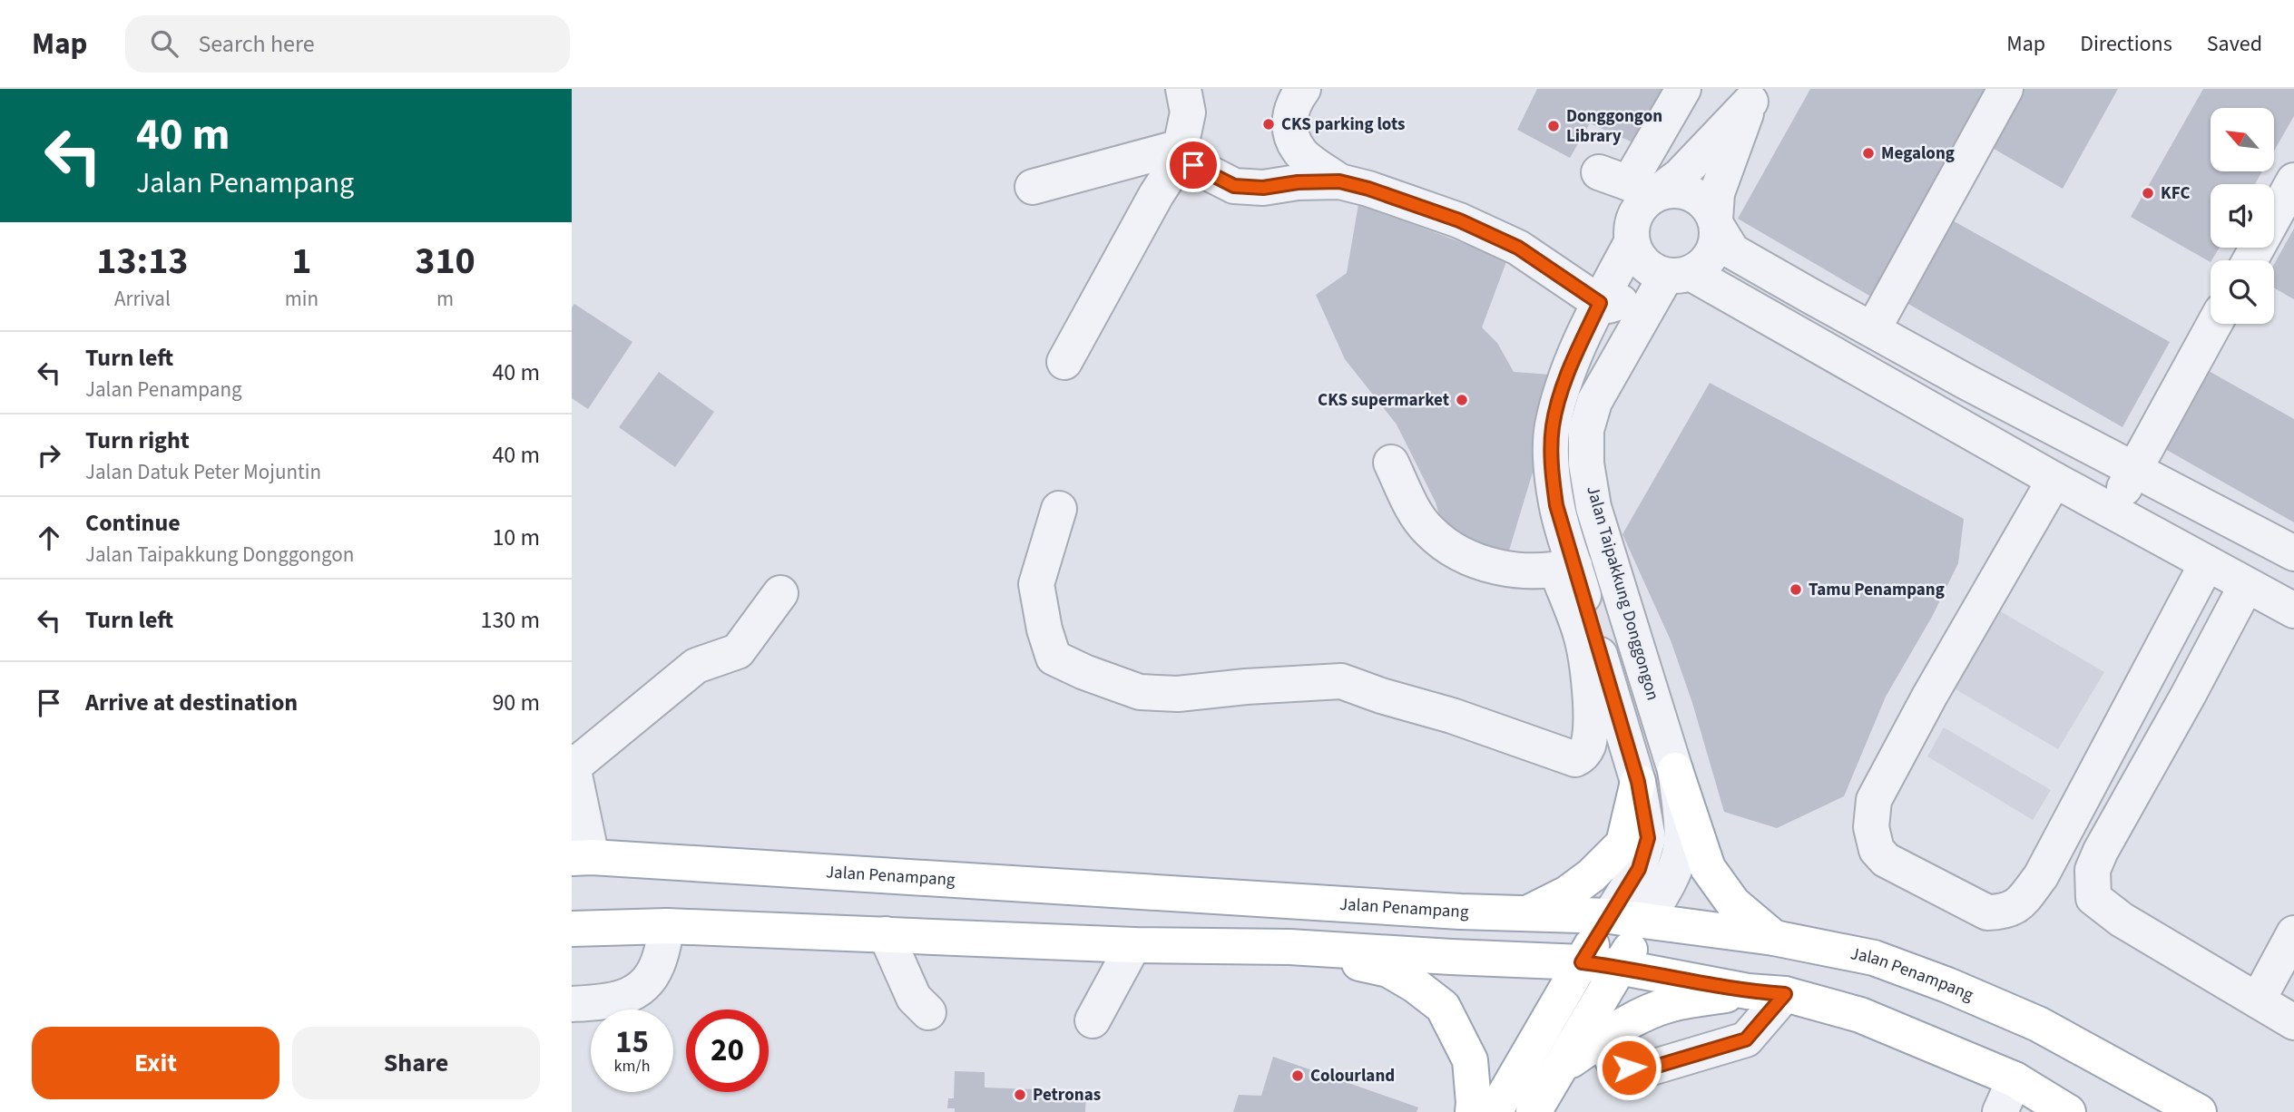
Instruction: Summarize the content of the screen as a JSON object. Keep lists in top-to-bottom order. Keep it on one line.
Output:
{"streets":{"main road":["Jalan Penampang"],"street":["Jalan Taipakkung Donggongon"]},"crossings":[["Jalan Taipakkung Donggongon","Jalan Penampang"]],"places":["CKS parking lots","Donggongon Library","Megalong","KFC","CKS supermarket","Tamu Penampang","Colourland","Petronas"],"north":"top left","page":{"header":"Map","search":"Search here","nav":["Map","Directions","Saved"],"turn":["40 m","Jalan Penampang"],"eta":["13:13","Arrival","1","min","310","m"],"list":[{"name":"Turn left","note":"Jalan Penampang","value":"40 m"},{"name":"Turn right","note":"Jalan Datuk Peter Mojuntin","value":"40 m"},{"name":"Continue","note":"Jalan Taipakkung Donggongon","value":"10 m"},{"name":"Turn left","value":"130 m"},{"name":"Arrive at destination","value":"90 m"}],"speed":"15 km/h","limit":"20","buttons":["Exit","Share"]}}
